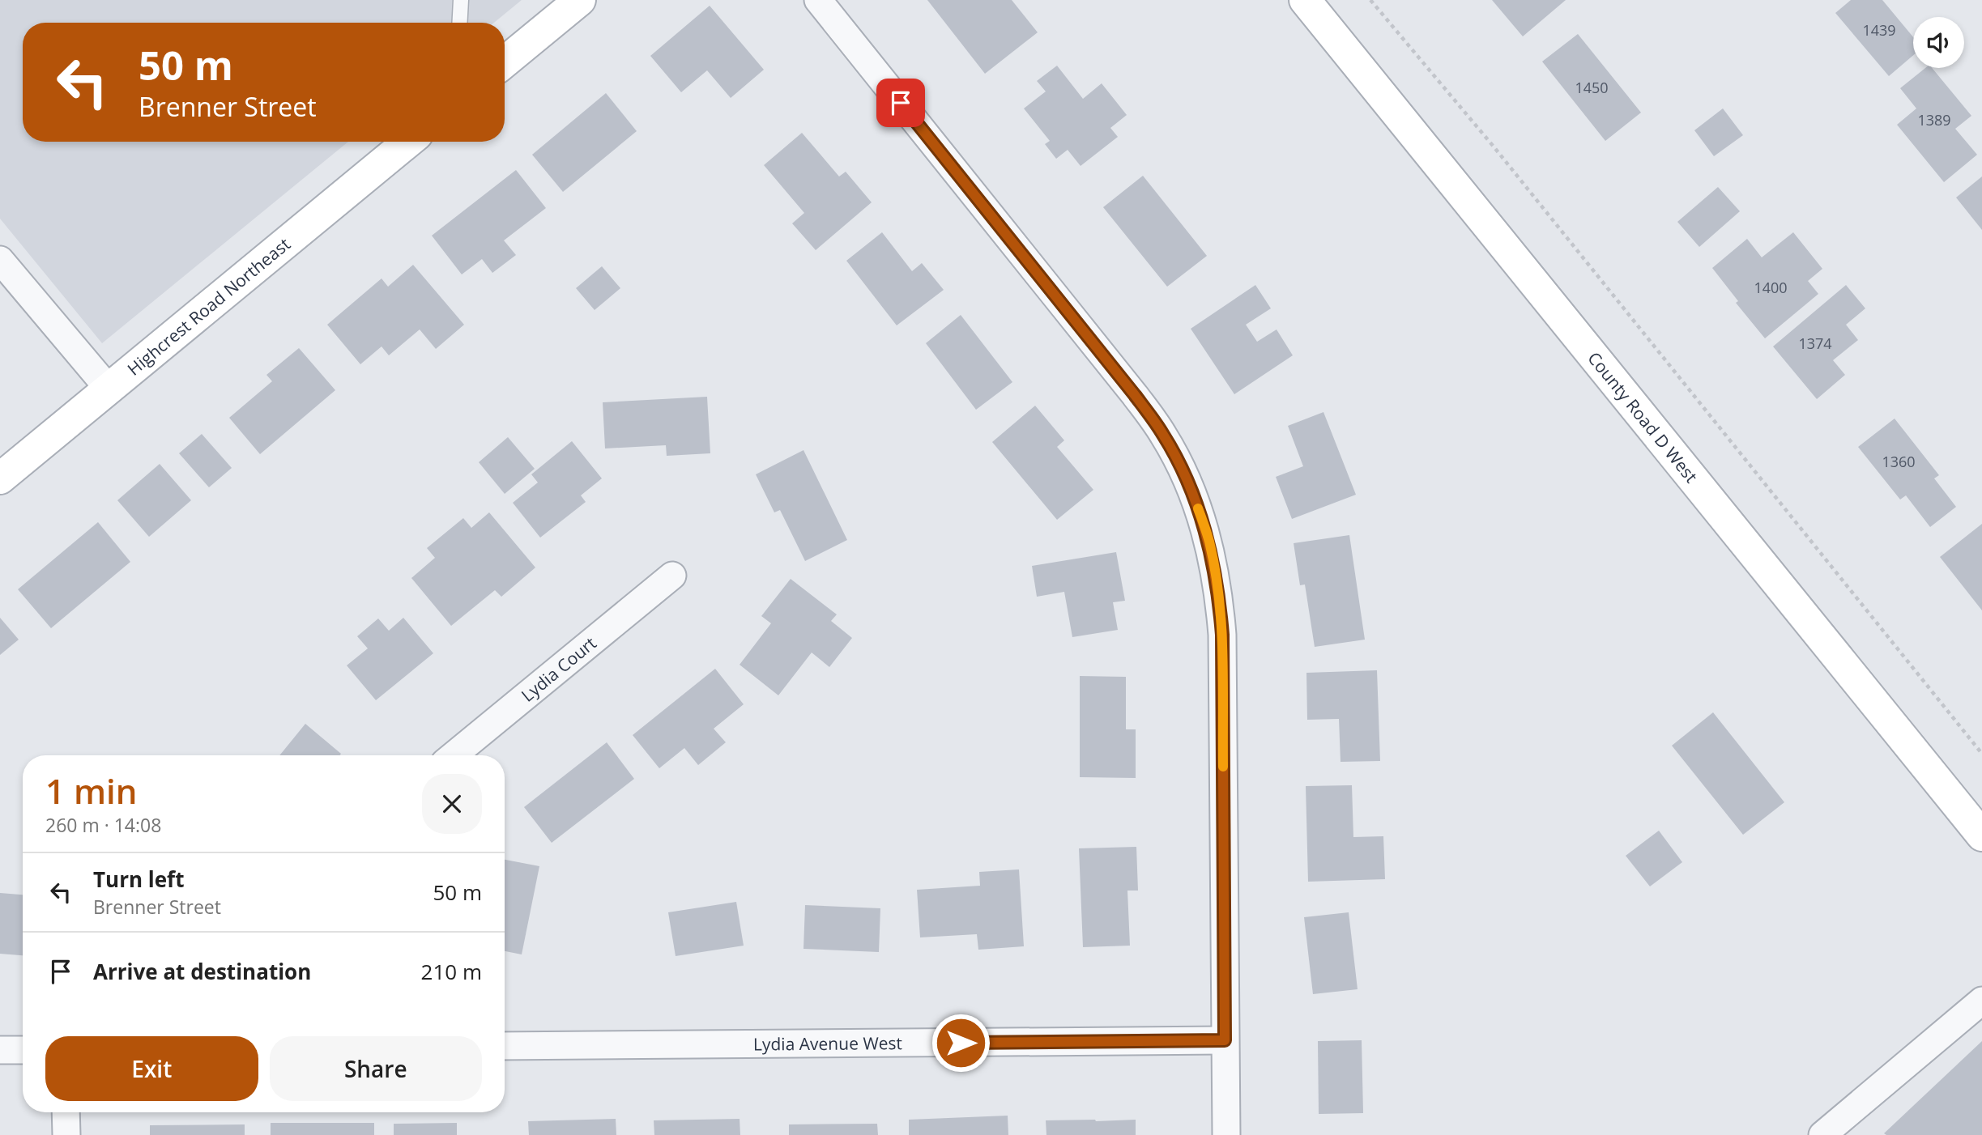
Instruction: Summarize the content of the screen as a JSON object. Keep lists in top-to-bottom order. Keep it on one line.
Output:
{"streets":{"main road":["Highcrest Road Northeast","County Road D West"],"street":["Lydia Court","Lydia Avenue West"]},"house_numbers":["1439","1450","1389","1400","1374","1360"],"page":{"turn":["50 m","Brenner Street"],"heading":["1 min","260 m · 14:08"],"list":[{"name":"Turn left","note":"Brenner Street","value":"50 m"},{"name":"Arrive at destination","value":"210 m"}],"buttons":["Exit","Share"]}}
